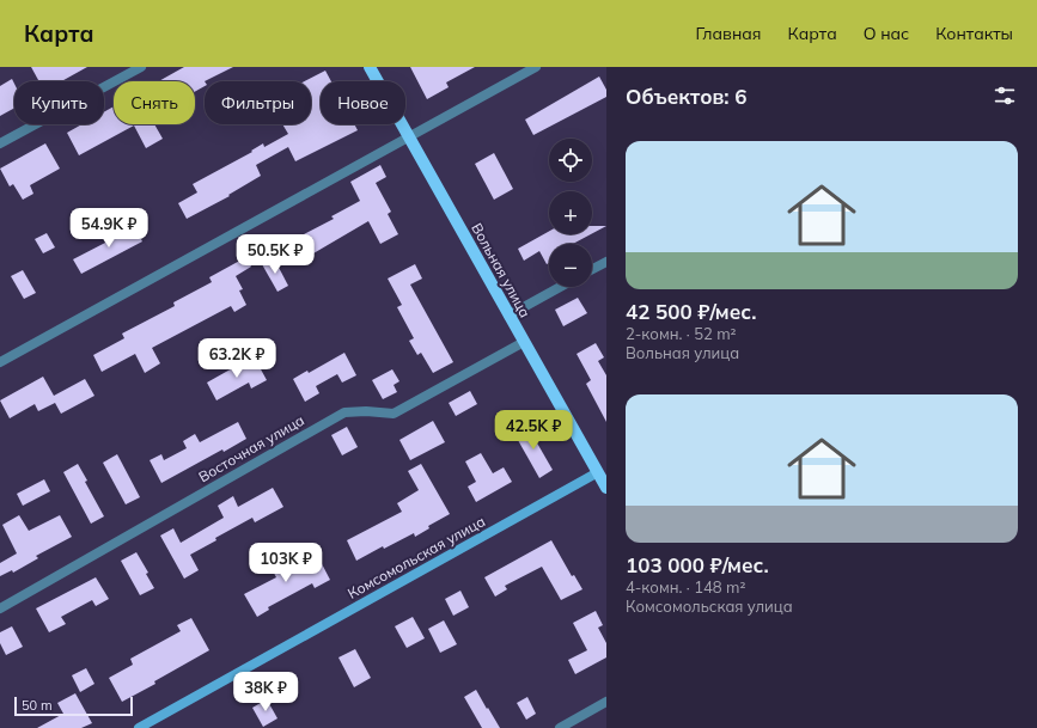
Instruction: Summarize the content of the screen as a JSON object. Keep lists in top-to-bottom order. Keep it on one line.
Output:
{"streets":{"main road":["Вольная улица"],"street":["Восточная улица","Комсомольская улица"]},"crossings":[["Вольная улица","Восточная улица"],["Вольная улица","Комсомольская улица"]],"scale_bar":"50 m","page":{"header":"Карта","nav":["Главная","Карта","О нас","Контакты"],"heading":"Объектов: 6","chip":["Купить","Снять","Фильтры","Новое"],"list":[{"name":"42 500 ₽/мес.","note":"2-комн. · 52 m² · Вольная улица"},{"name":"103 000 ₽/мес.","note":"4-комн. · 148 m² · Комсомольская улица"}],"map_buttons":["+","−"],"price":["54.9K ₽","50.5K ₽","63.2K ₽","42.5K ₽","103K ₽","38K ₽"],"scale":"50 m"}}
